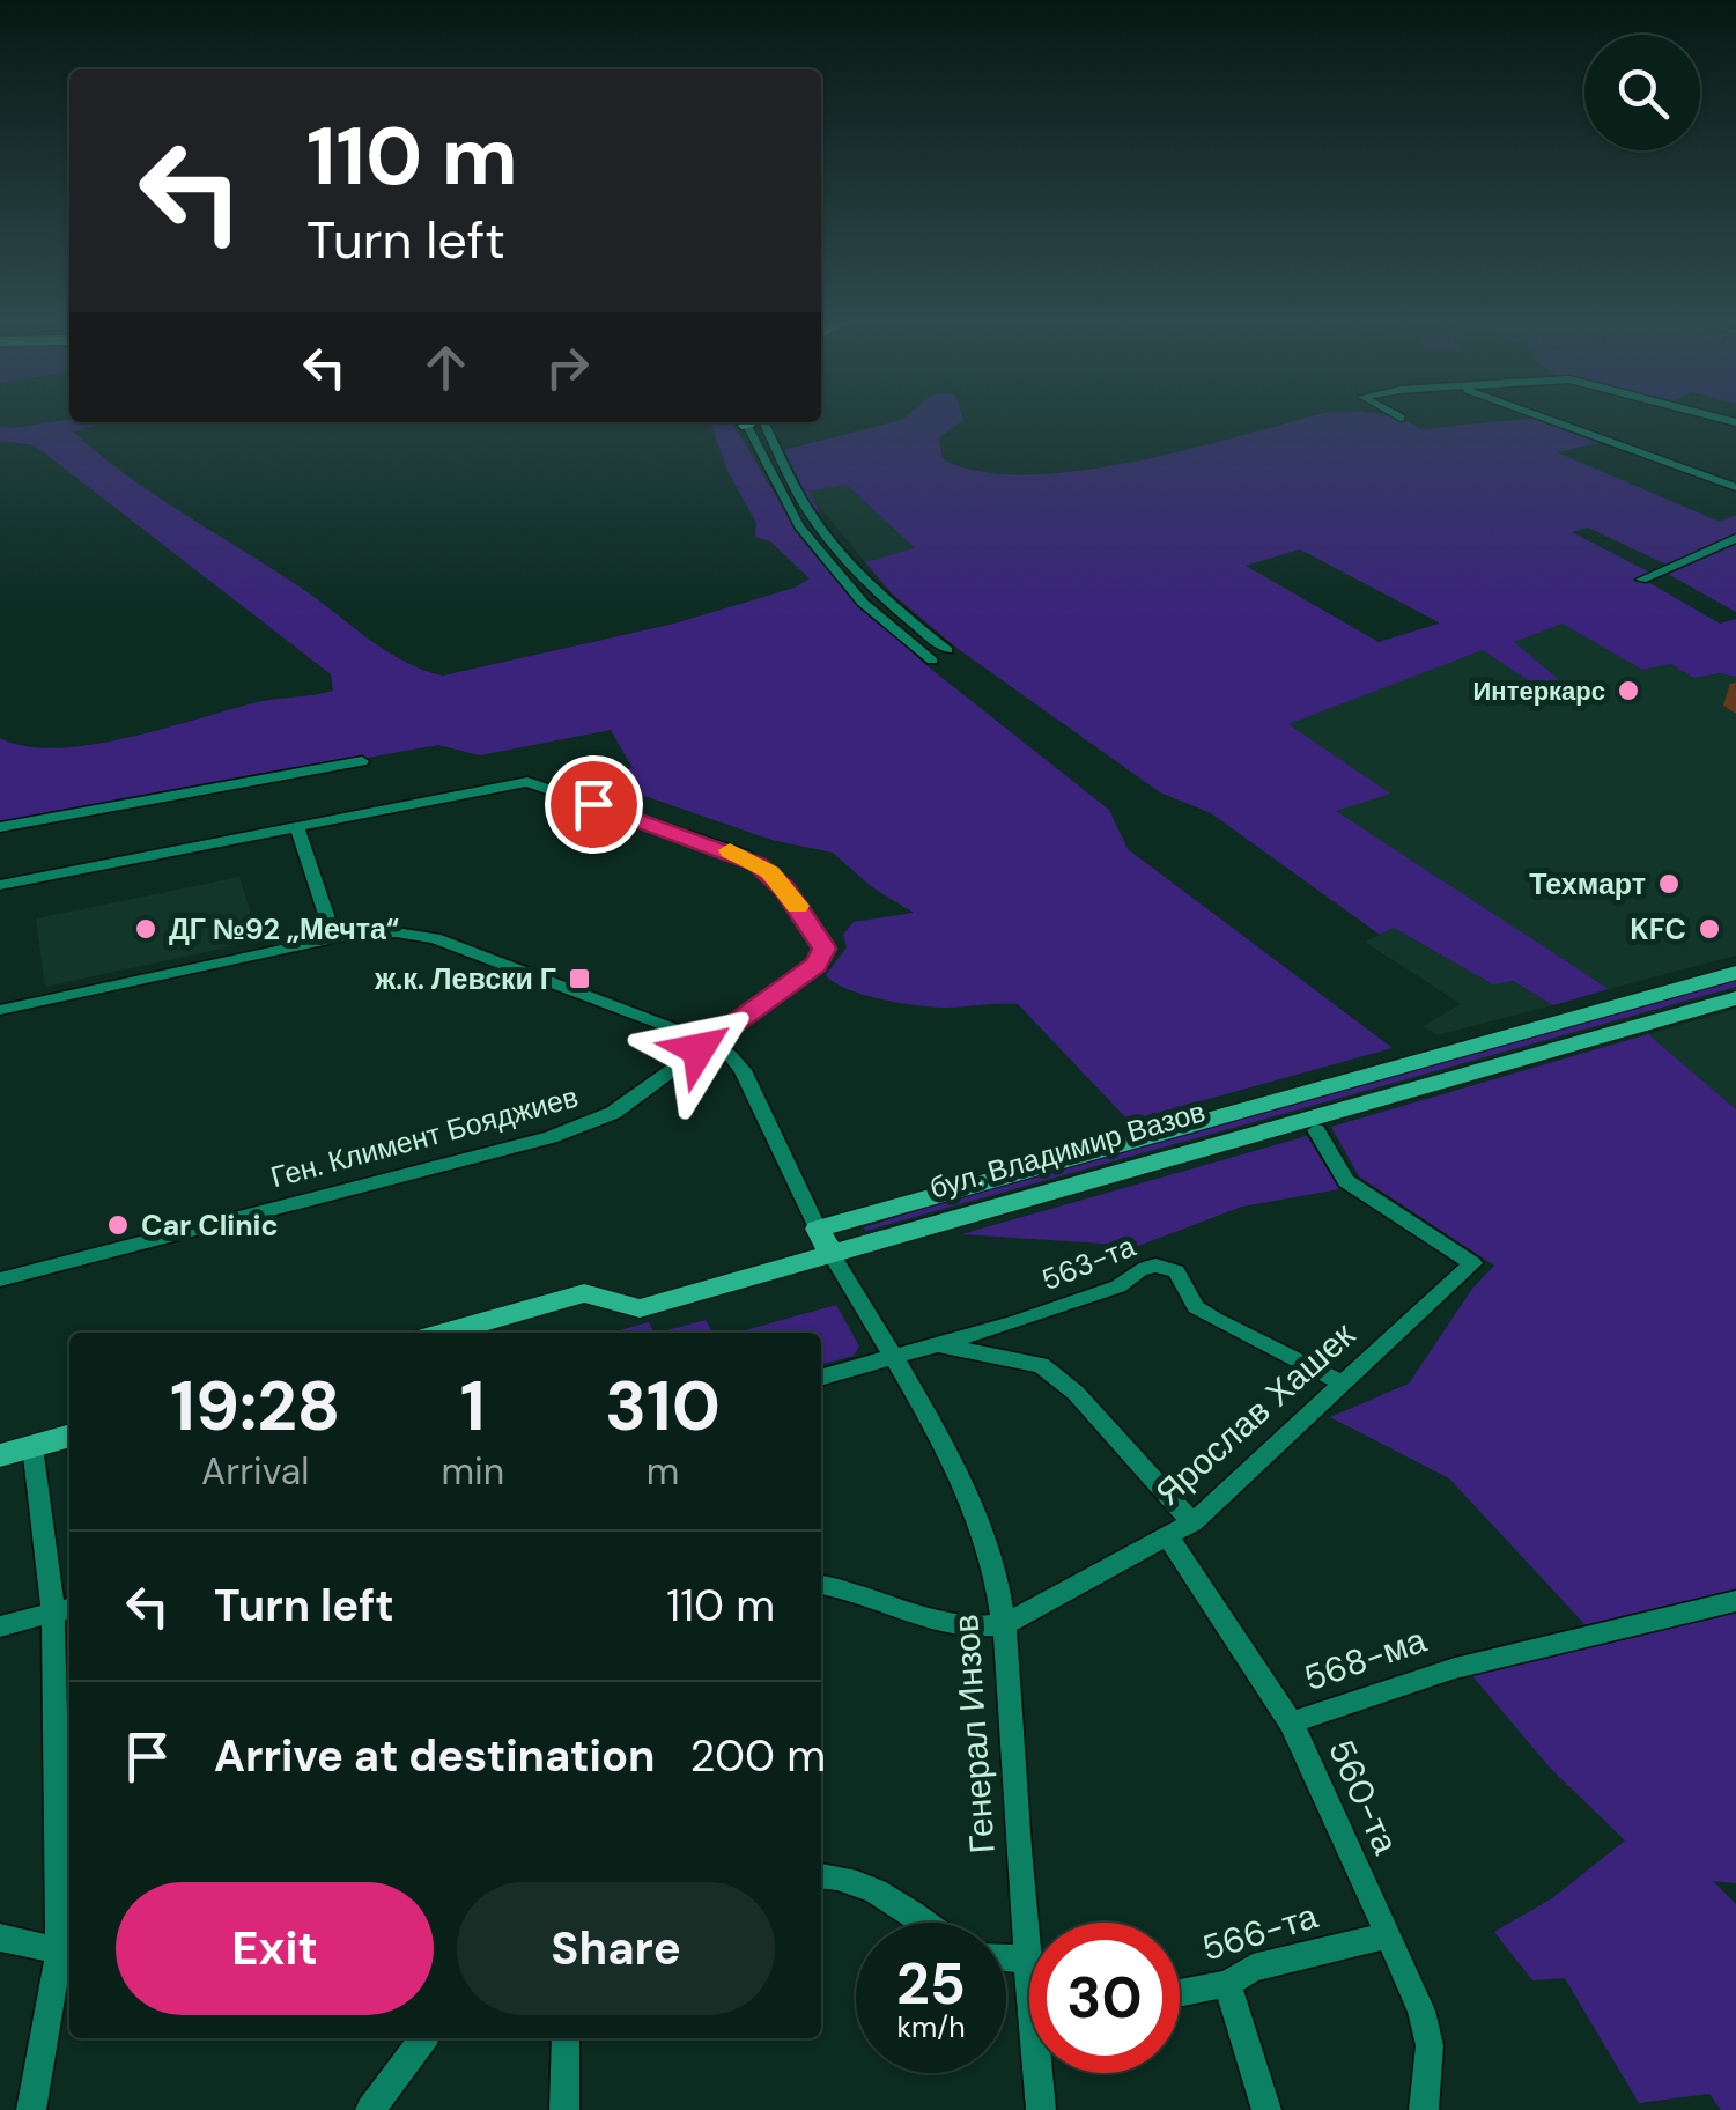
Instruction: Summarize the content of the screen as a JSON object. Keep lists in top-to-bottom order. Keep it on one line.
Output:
{"streets":{"main road":["бул. Владимир Вазов"],"street":["Ген. Климент Бояджиев","563-та","Ярослав Хашек","568-ма","Генерал Инзов","560-та","566-та"]},"crossings":[["Ген. Климент Бояджиев","Генерал Инзов"],["бул. Владимир Вазов","Генерал Инзов"],["563-та","Ярослав Хашек"],["563-та","Генерал Инзов"],["Ярослав Хашек","Генерал Инзов"],["Ярослав Хашек","560-та"],["568-ма","560-та"],["560-та","566-та"]],"places":{"other":["Интеркарс","Техмарт","ДГ №92 „Мечта“","KFC","Car Clinic"],"transit":["ж.к. Левски Г"]},"page":{"turn":["110 m","Turn left"],"eta":["19:28","Arrival","1","min","310","m"],"list":[{"name":"Turn left","value":"110 m"},{"name":"Arrive at destination","value":"200 m"}],"buttons":["Exit","Share"],"speed":"25 km/h","limit":"30"}}
